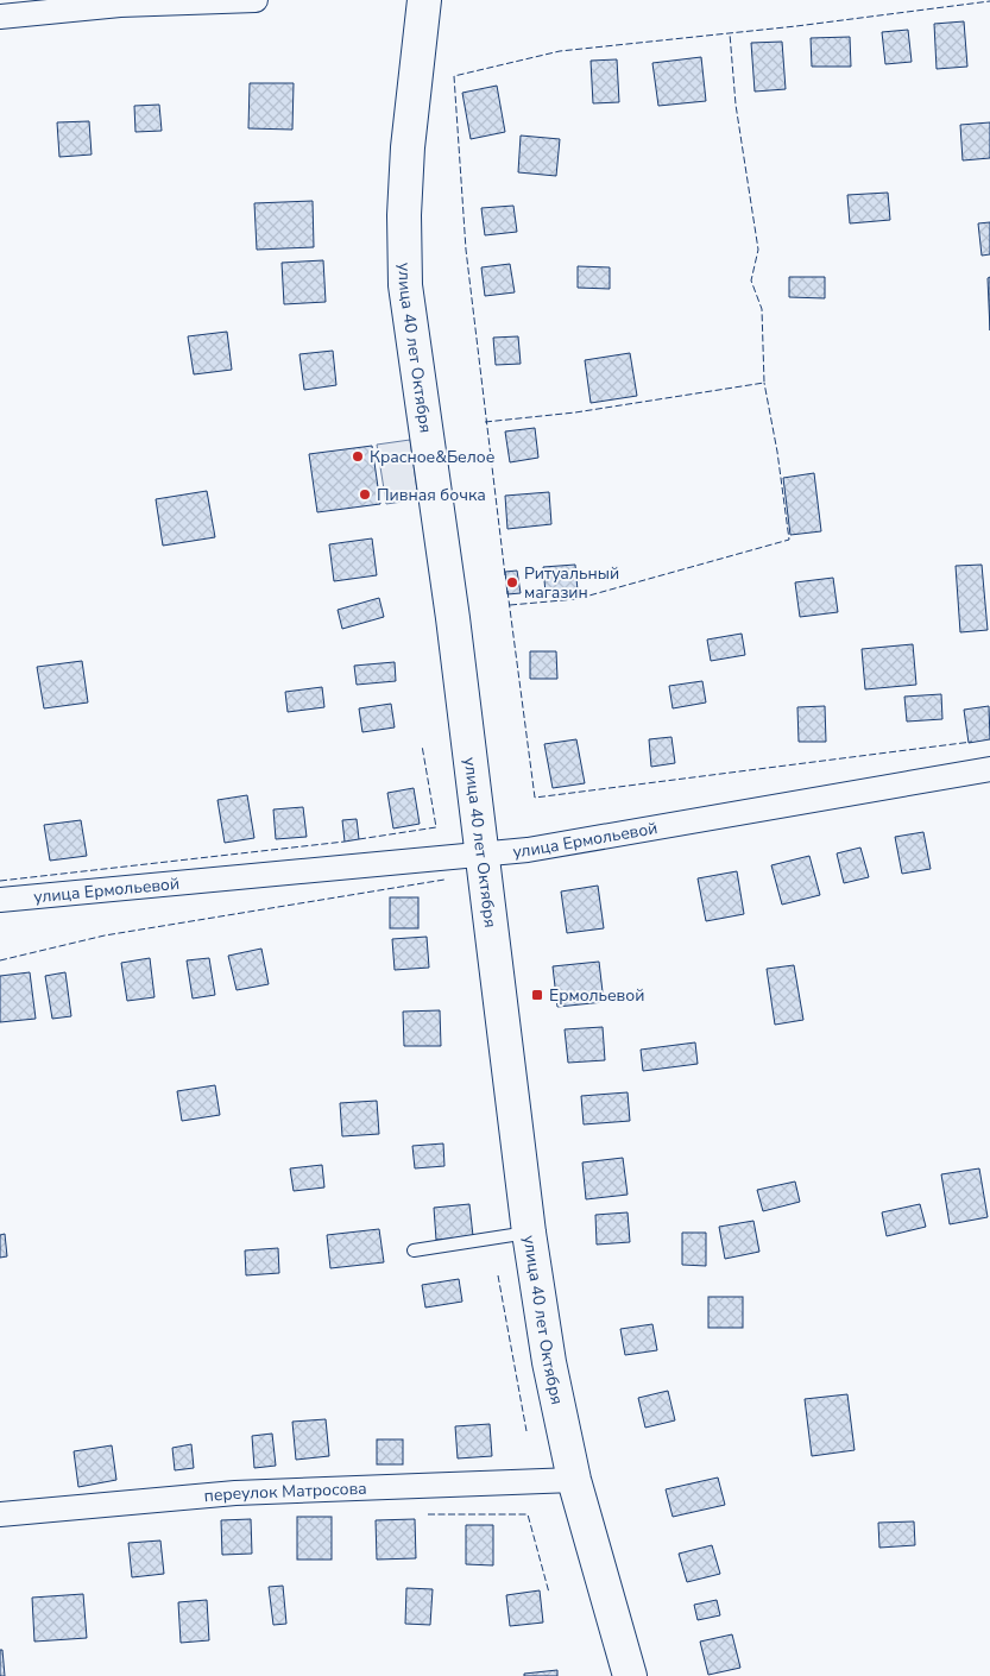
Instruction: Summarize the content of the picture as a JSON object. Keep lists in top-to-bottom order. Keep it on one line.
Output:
{"streets":{"street":["улица 40 лет Октября","улица Ермольевой","переулок Матросова"]},"crossings":[["улица 40 лет Октября","улица Ермольевой"],["улица 40 лет Октября","переулок Матросова"]],"places":{"other":["Красное&Белое","Пивная бочка","Ритуальный магазин"],"transit":["Ермольевой"]}}
